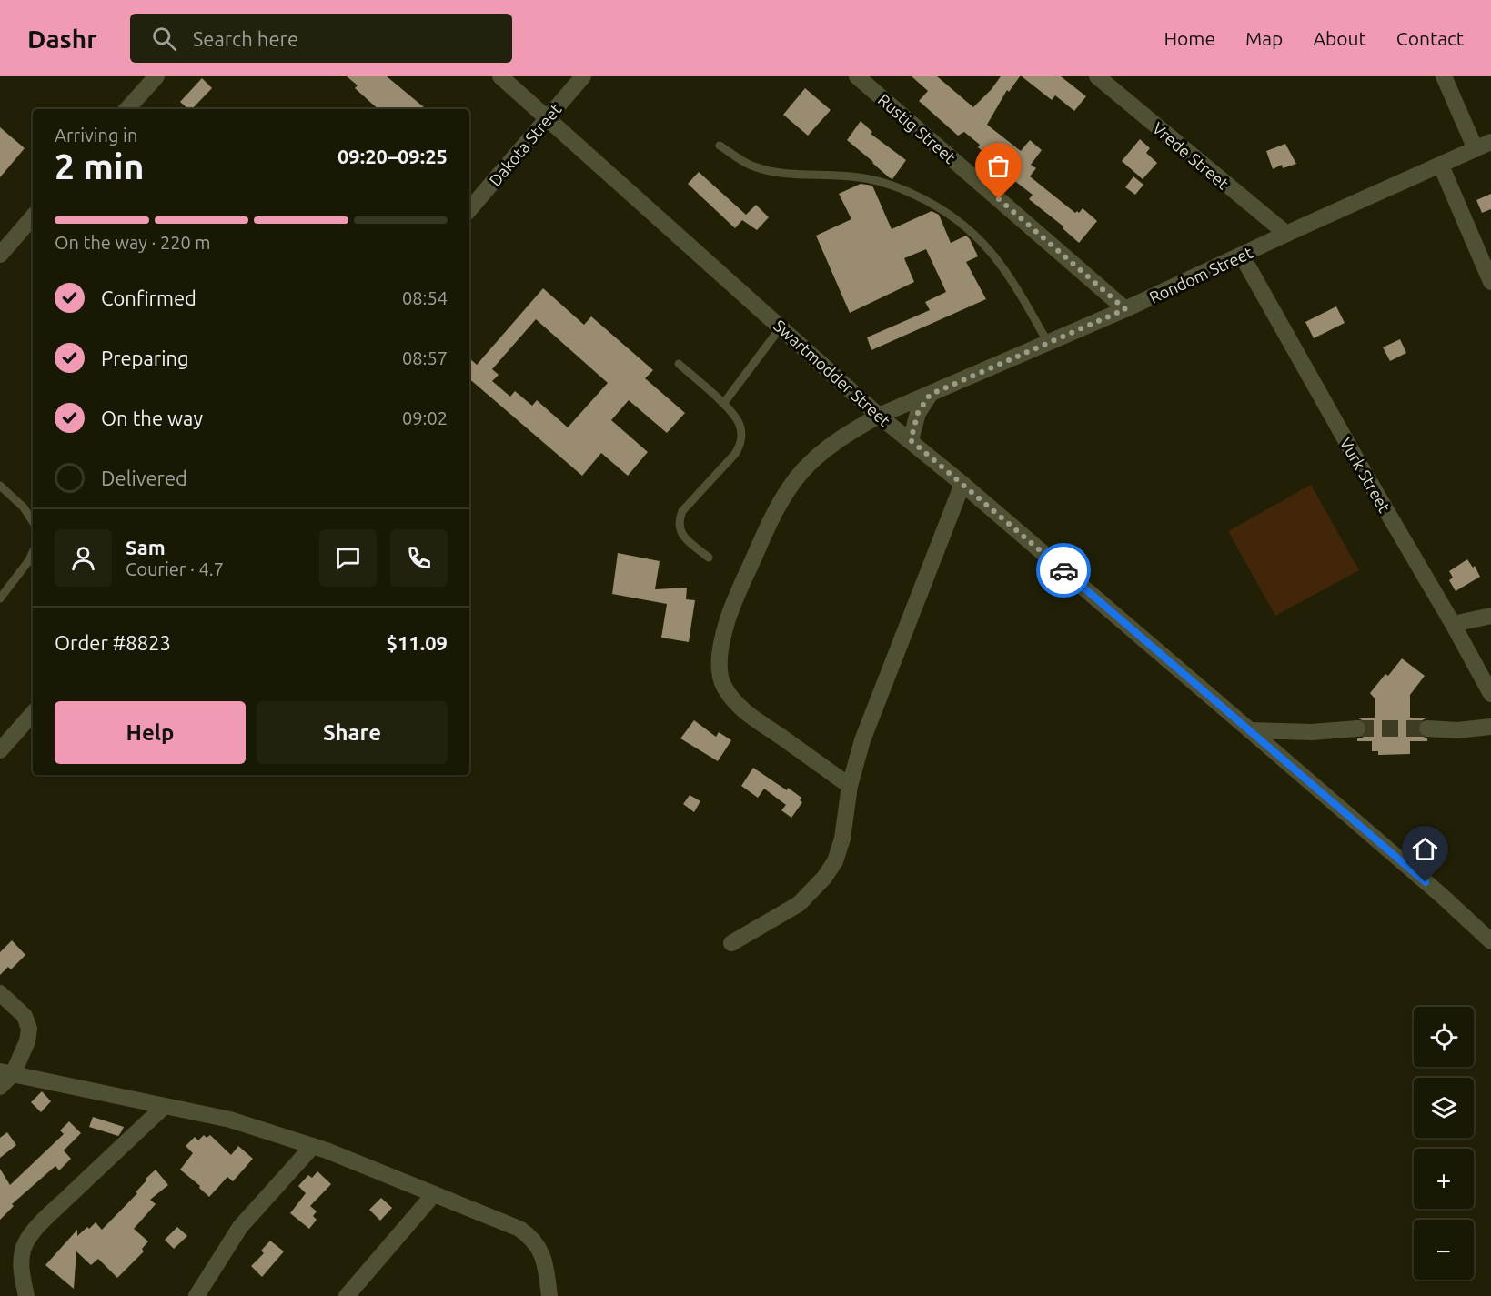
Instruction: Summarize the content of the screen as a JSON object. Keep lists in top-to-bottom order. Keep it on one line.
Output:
{"streets":{"street":["Rustig Street","Dakota Street","Vrede Street","Rondom Street","Swartmodder Street","Vurk Street"]},"crossings":[["Rustig Street","Rondom Street"],["Dakota Street","Swartmodder Street"],["Vrede Street","Rondom Street"],["Rondom Street","Swartmodder Street"],["Rondom Street","Vurk Street"]],"page":{"header":"Dashr","search":"Search here","nav":["Home","Map","About","Contact"],"heading":["2 min","Arriving in","09:20–09:25"],"panel":["Sam","Courier · 4.7","Order #8823","$11.09"],"bar":"On the way · 220 m","list":[["Confirmed","08:54"],["Preparing","08:57"],["On the way","09:02"],"Delivered"],"buttons":["Help","Share"],"map_buttons":["+","−"]}}
